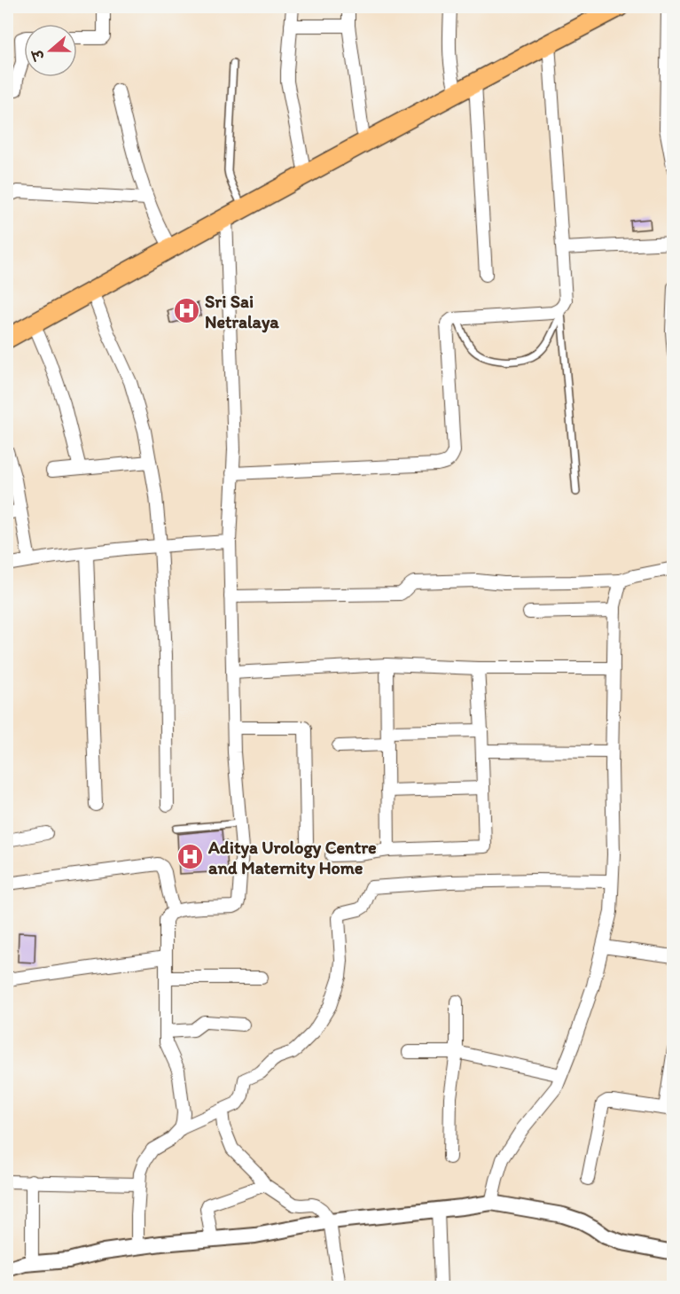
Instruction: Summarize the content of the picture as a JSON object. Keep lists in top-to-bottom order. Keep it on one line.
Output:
{"places":{"hospital":["Sri Sai Netralaya","Aditya Urology Centre and Maternity Home"]},"north":"left"}
